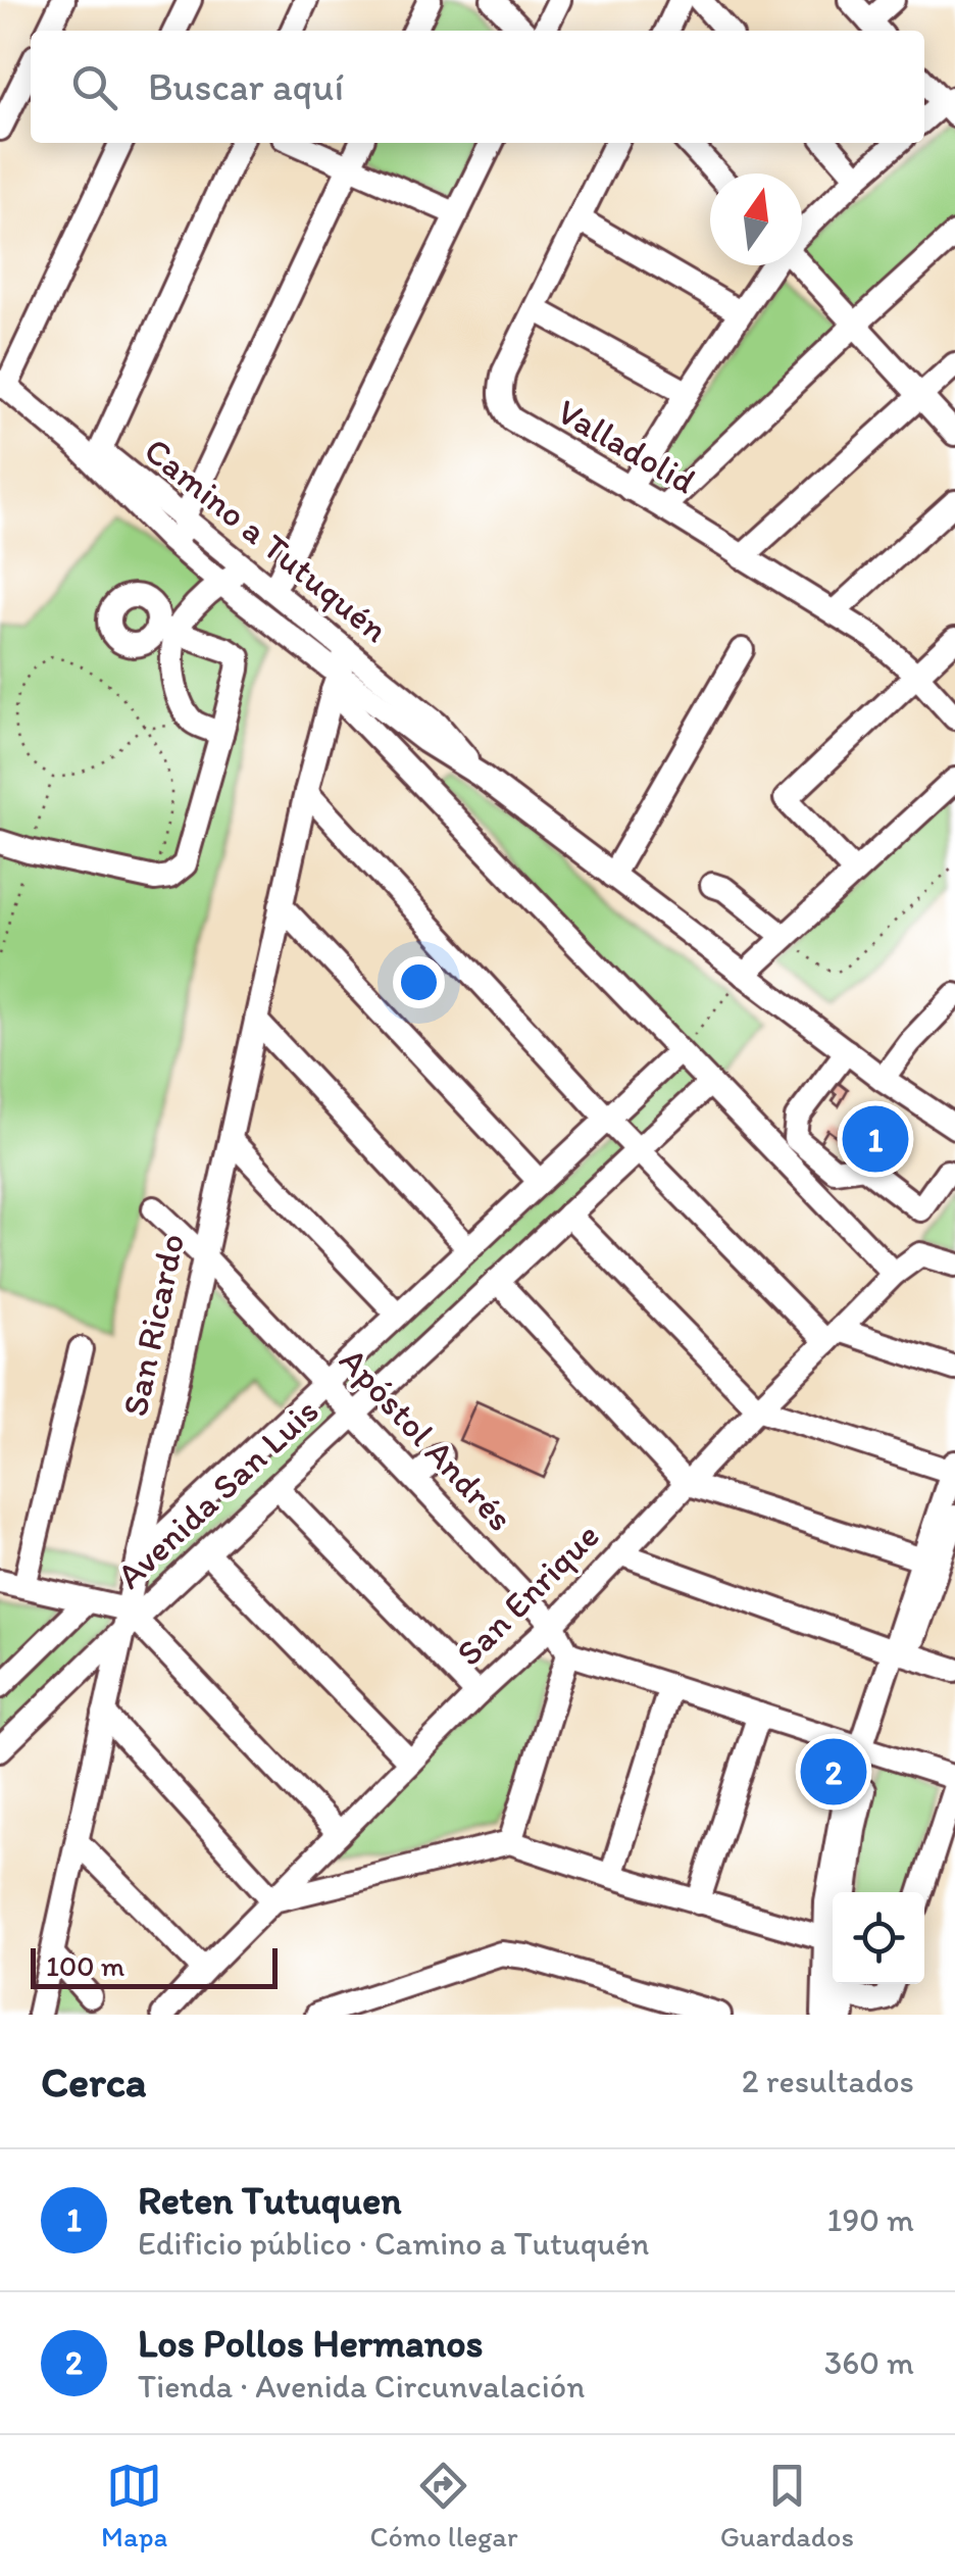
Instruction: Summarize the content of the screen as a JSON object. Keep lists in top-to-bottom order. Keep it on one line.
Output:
{"streets":{"street":["Valladolid","Camino a Tutuquén","San Ricardo","Apóstol Andrés","Avenida San Luis","San Enrique"]},"crossings":[["Camino a Tutuquén","San Ricardo"],["San Ricardo","Apóstol Andrés"],["San Ricardo","Avenida San Luis"],["Apóstol Andrés","Avenida San Luis"],["Apóstol Andrés","San Enrique"]],"scale_bar":"100 m","north":"top","page":{"search":"Buscar aquí","pins":["1","2"],"scale":"100 m","heading":["Cerca","2 resultados"],"list":[{"mark":"1","name":"Reten Tutuquen","note":"Edificio público · Camino a Tutuquén","value":"190 m"},{"mark":"2","name":"Los Pollos Hermanos","note":"Tienda · Avenida Circunvalación","value":"360 m"}],"nav":["Mapa","Cómo llegar","Guardados"]}}
